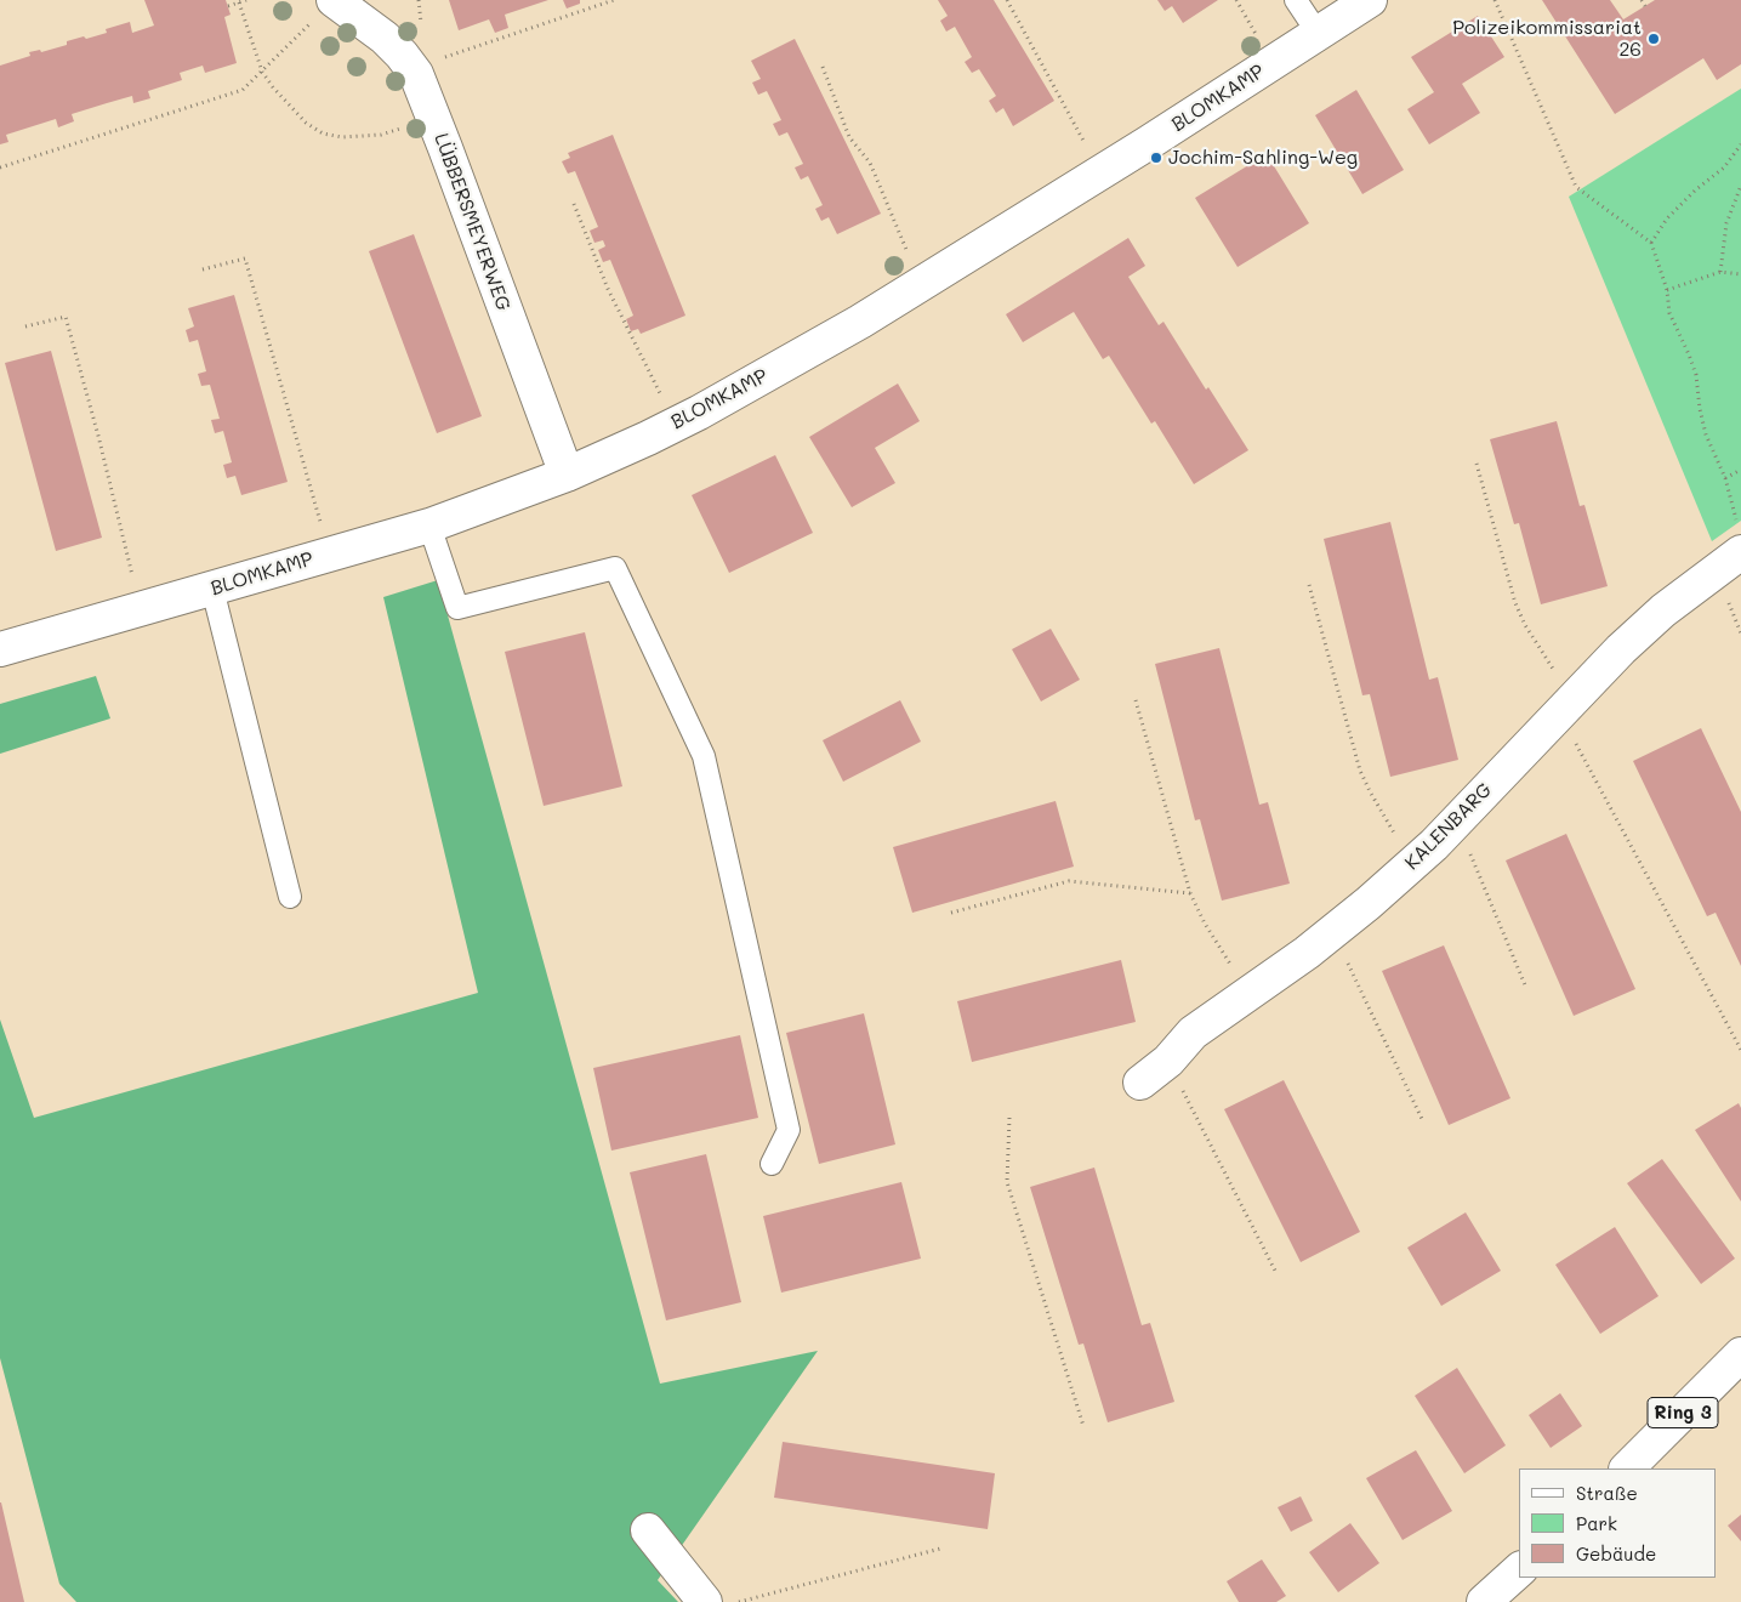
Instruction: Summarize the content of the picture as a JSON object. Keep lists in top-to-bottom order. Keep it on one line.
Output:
{"streets":{"street":["BLOMKAMP","LÜBBERSMEYERWEG","KALENBARG","Ring 3"]},"crossings":[["BLOMKAMP","LÜBBERSMEYERWEG"]],"places":["Polizeikommissariat 26","Jochim-Sahling-Weg"],"legend":["Straße","Park","Gebäude"]}
